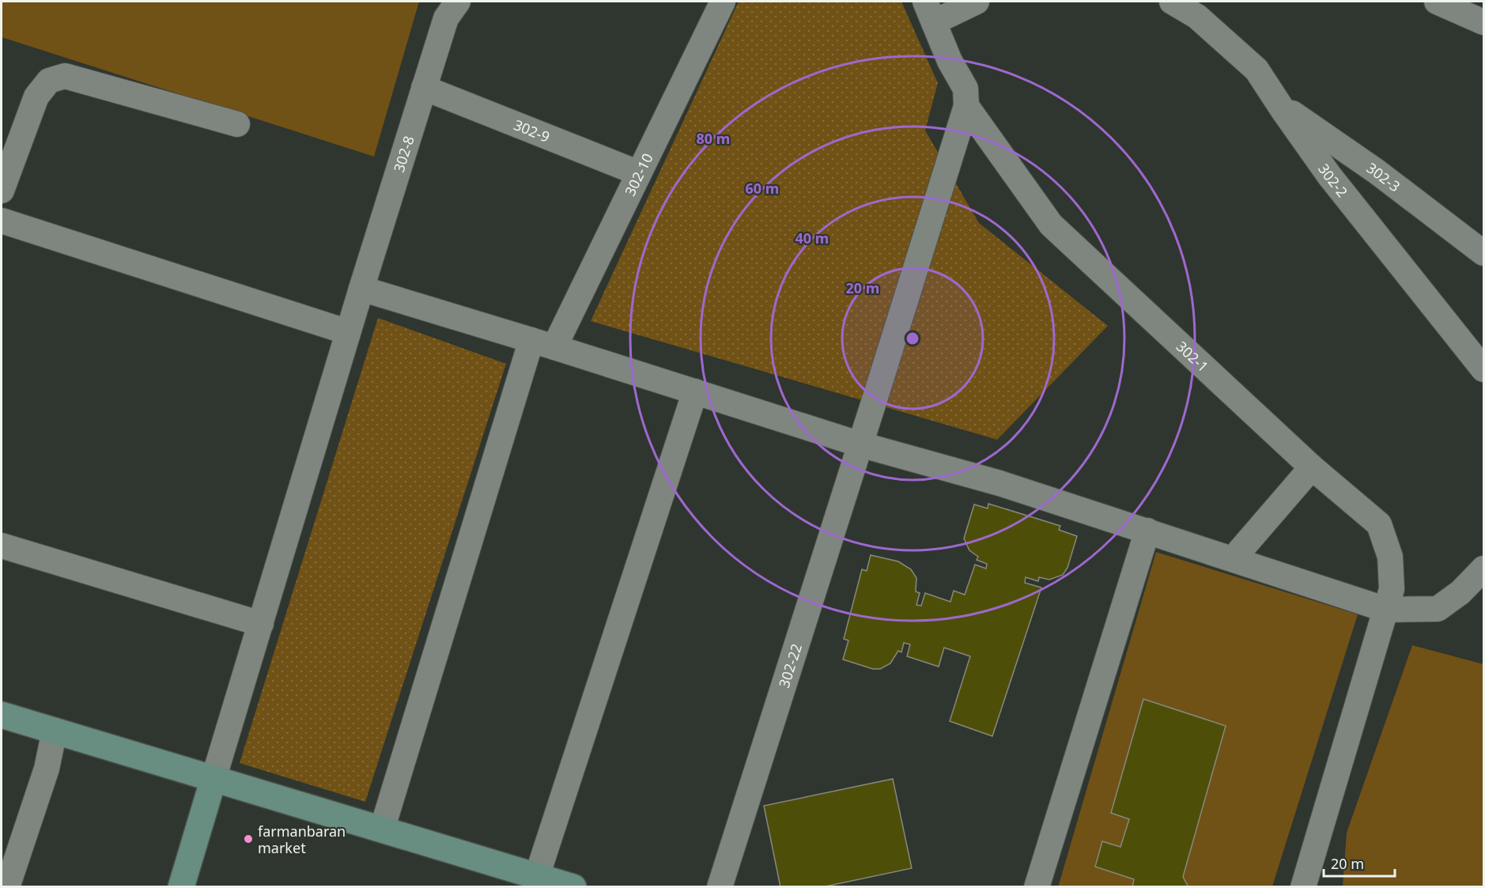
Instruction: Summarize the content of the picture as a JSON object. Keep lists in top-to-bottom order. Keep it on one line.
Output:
{"streets":{"street":["302-9","302-8","302-10","302-3","302-2","302-1","302-22"]},"crossings":[["302-9","302-8"],["302-9","302-10"],["302-3","302-2"],["302-1","302-22"]],"places":["farmanbaran market"],"scale_bar":"20 m","rings":["80 m","60 m","40 m","20 m"]}
